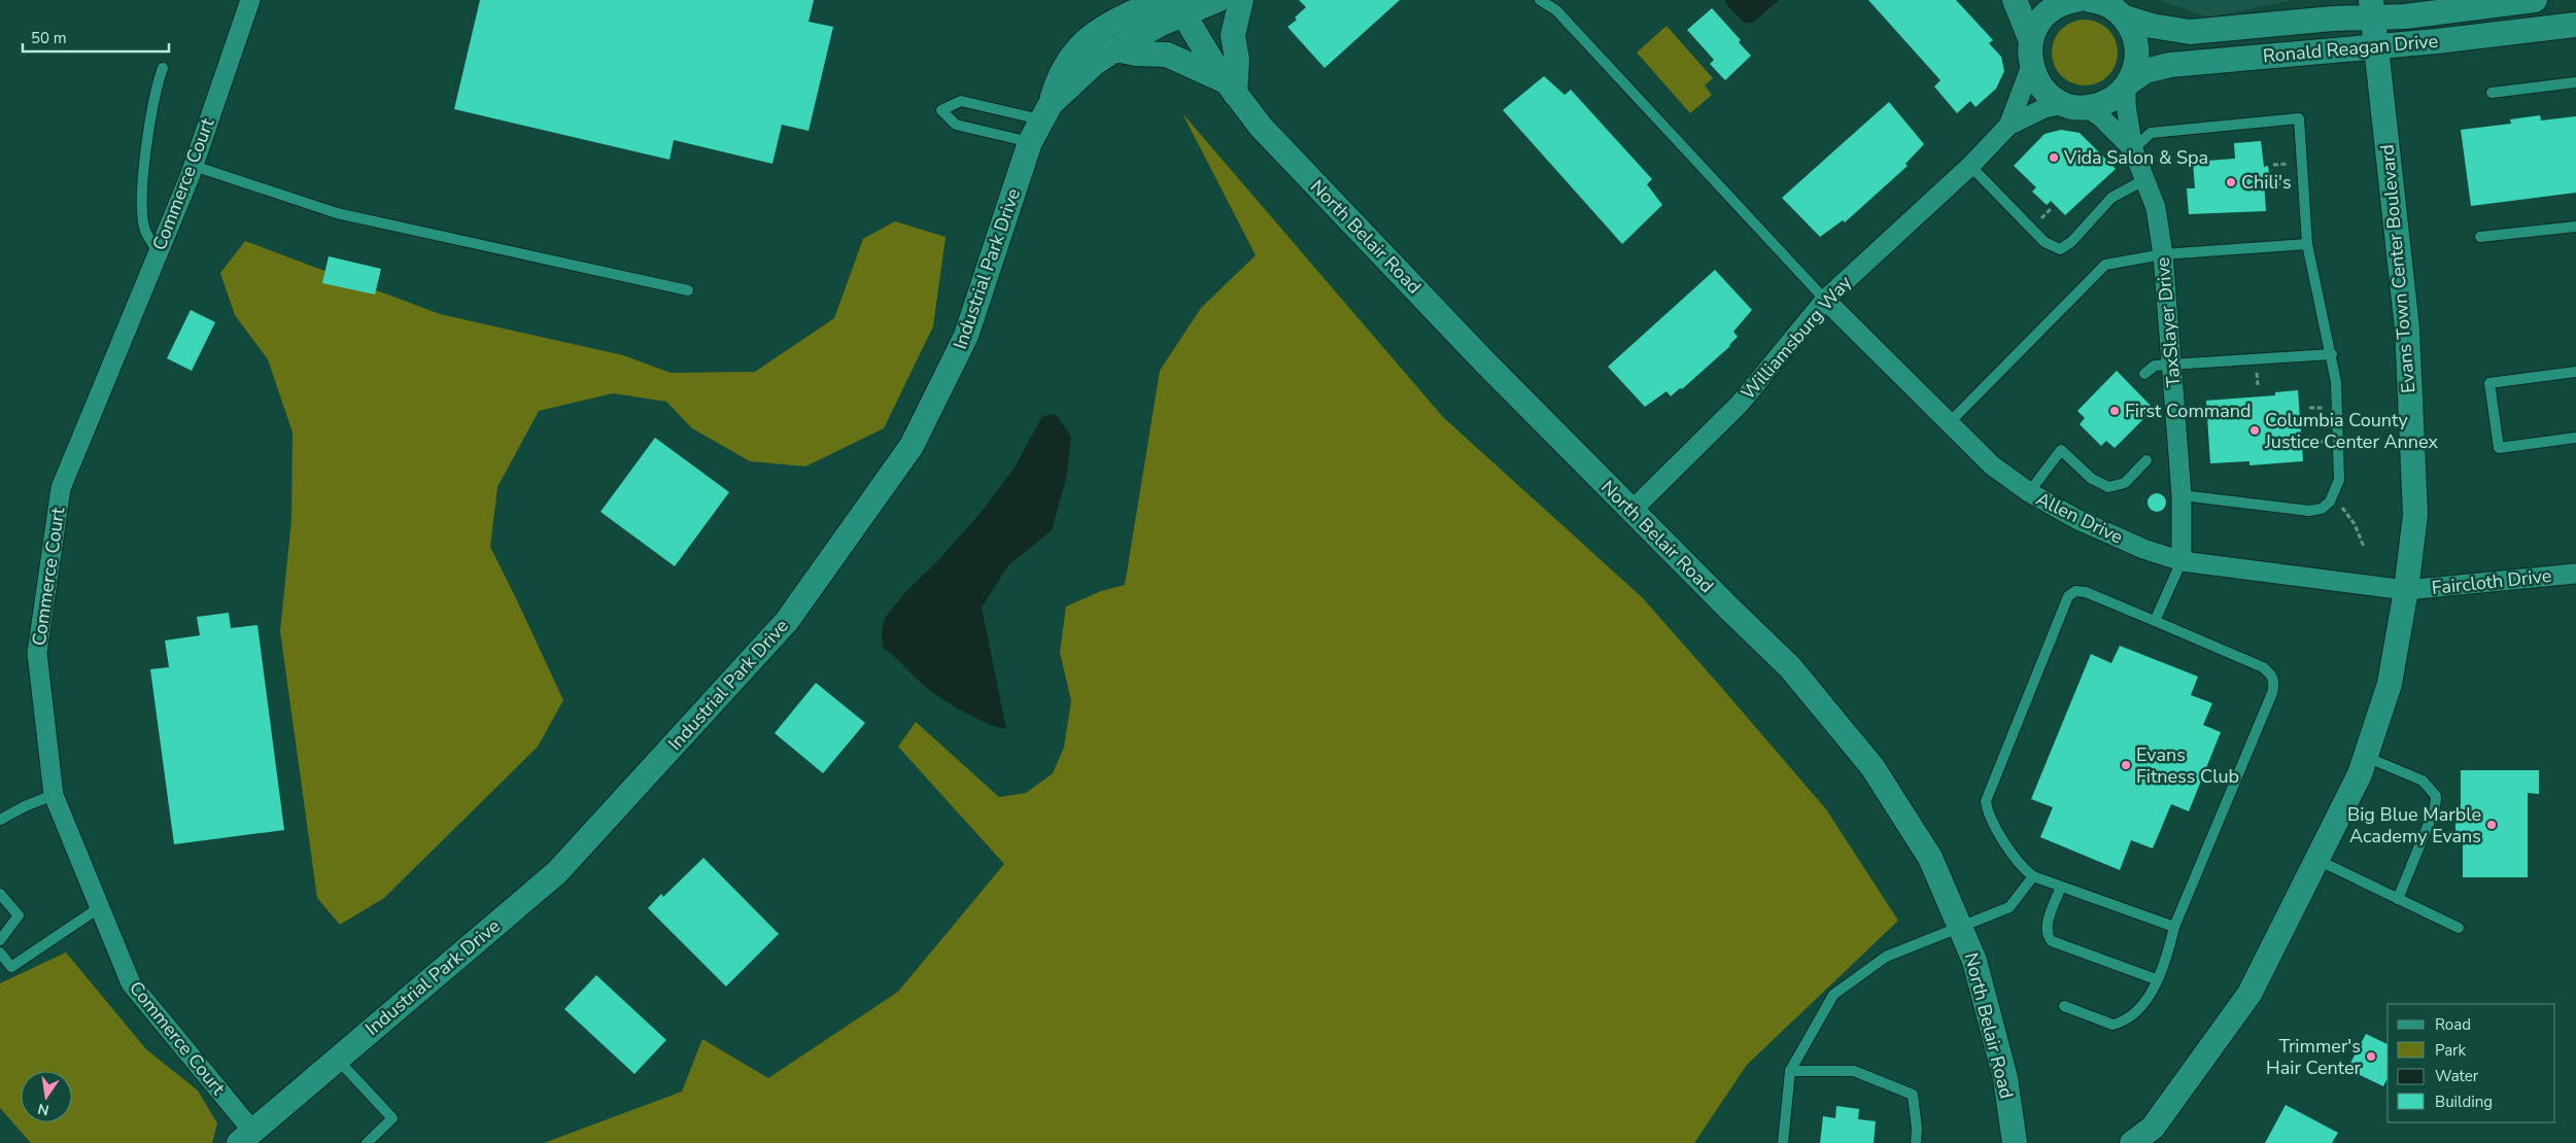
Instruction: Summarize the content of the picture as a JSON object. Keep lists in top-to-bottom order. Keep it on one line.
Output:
{"streets":{"street":["Ronald Reagan Drive","Commerce Court","North Belair Road","Industrial Park Drive","Evans Town Center Boulevard","TaxSlayer Drive","Williamsburg Way","Allen Drive","Faircloth Drive"]},"crossings":[["Ronald Reagan Drive","Evans Town Center Boulevard"],["Ronald Reagan Drive","TaxSlayer Drive"],["Ronald Reagan Drive","Williamsburg Way"],["Commerce Court","Industrial Park Drive"],["North Belair Road","Industrial Park Drive"],["North Belair Road","Williamsburg Way"],["Evans Town Center Boulevard","Allen Drive"],["Evans Town Center Boulevard","Faircloth Drive"],["TaxSlayer Drive","Williamsburg Way"],["TaxSlayer Drive","Allen Drive"],["Williamsburg Way","Allen Drive"],["Allen Drive","Faircloth Drive"]],"places":["Vida Salon & Spa","Chili's","First Command","Columbia County Justice Center Annex","Evans Fitness Club","Big Blue Marble Academy Evans","Trimmer's Hair Center"],"legend":["Road","Park","Water","Building"],"scale_bar":"50 m","north":"bottom"}
